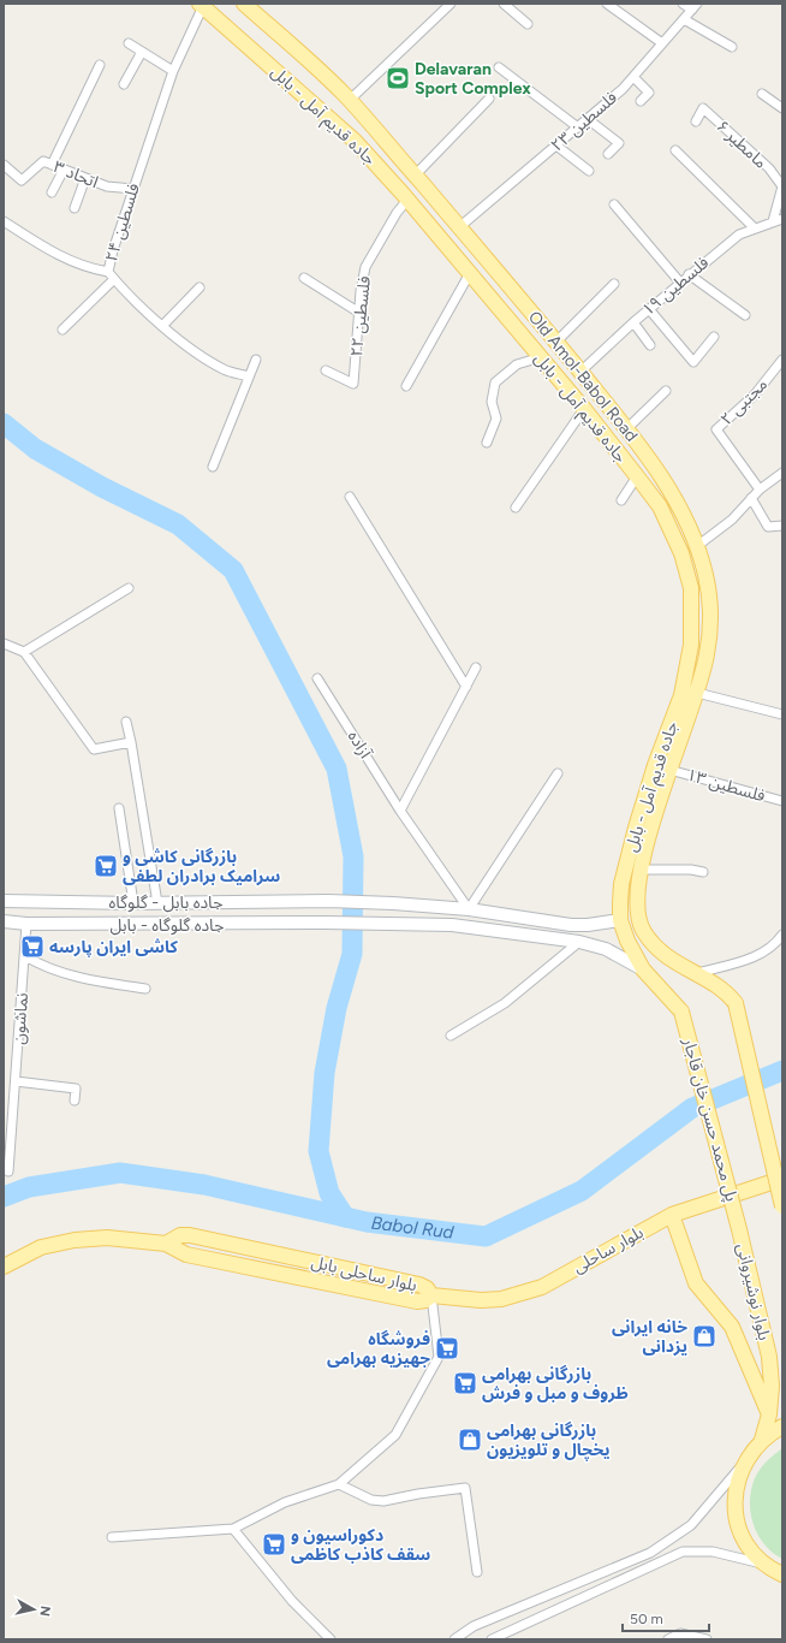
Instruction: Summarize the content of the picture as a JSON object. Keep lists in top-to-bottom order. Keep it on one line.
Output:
{"streets":{"main road":["جاده قدیم آمل - بابل","Old Amol-Babol Road","جاده بابل - گلوگاه","جاده گلوگاه - بابل","پل محمد حسن خان قاجار","بلوار ساحلی","بلوار ساحلی بابل","بلوار نوشیروانی"],"street":["فلسطین ۲۳","مامطیر ۶","اتحاد ۳","فلسطین ۲۴","فلسطین ۱۹","فلسطین ۲۲","مجتبی ۲","آزاده","فلسطین ۱۳","نماشون"]},"crossings":[["جاده قدیم آمل - بابل","فلسطین ۲۴"],["جاده قدیم آمل - بابل","فلسطین ۲۲"],["فلسطین ۲۳","Old Amol-Babol Road"],["مامطیر ۶","فلسطین ۱۹"],["اتحاد ۳","فلسطین ۲۴"],["فلسطین ۱۹","Old Amol-Babol Road"],["Old Amol-Babol Road","فلسطین ۱۳"],["آزاده","جاده بابل - گلوگاه"],["جاده گلوگاه - بابل","نماشون"],["پل محمد حسن خان قاجار","بلوار نوشیروانی"],["بلوار ساحلی","بلوار ساحلی بابل"]],"water":["Babol Rud"],"places":{"sports":["Delavaran Sport Complex"],"supermarket":["بازرگانی کاشی و سرامیک برادران لطفی","کاشی ایران پارسه","فروشگاه جهیزیه بهرامی","بازرگانی بهرامی ظروف و مبل و فرش","دکوراسیون و سقف کاذب کاظمی"],"shop":["خانه ایرانی یزدانی","بازرگانی بهرامی یخچال و تلویزیون"]},"scale_bar":"50 m","north":"right"}
